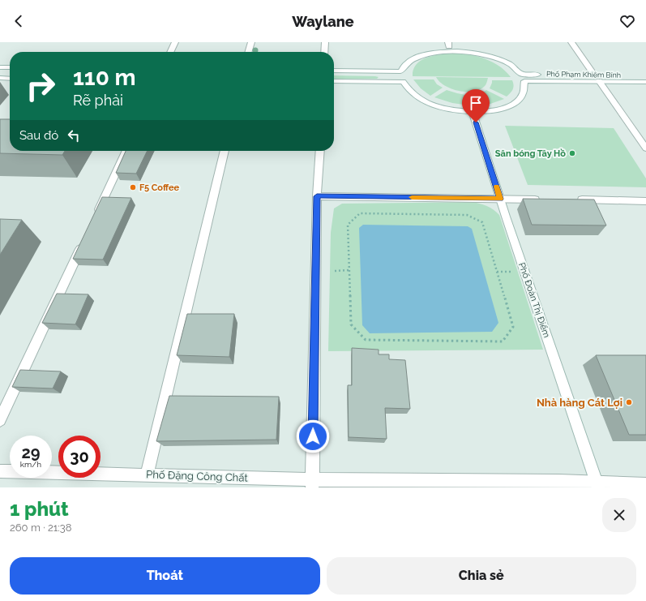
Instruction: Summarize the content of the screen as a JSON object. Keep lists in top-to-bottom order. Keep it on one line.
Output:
{"streets":{"street":["Phố Phạm Khiêm Bính","Phố Đoàn Thị Điểm","Phố Đặng Công Chất"]},"crossings":[["Phố Phạm Khiêm Bính","Phố Đoàn Thị Điểm"],["Phố Đoàn Thị Điểm","Phố Đặng Công Chất"]],"places":["Sân bóng Tây Hồ","F5 Coffee","Nhà hàng Cát Lợi"],"page":{"header":"Waylane","turn":["110 m","Rẽ phải"],"then":"Sau đó","speed":"29 km/h","limit":"30","heading":["1 phút","260 m · 21:38"],"buttons":["Thoát","Chia sẻ"]}}
